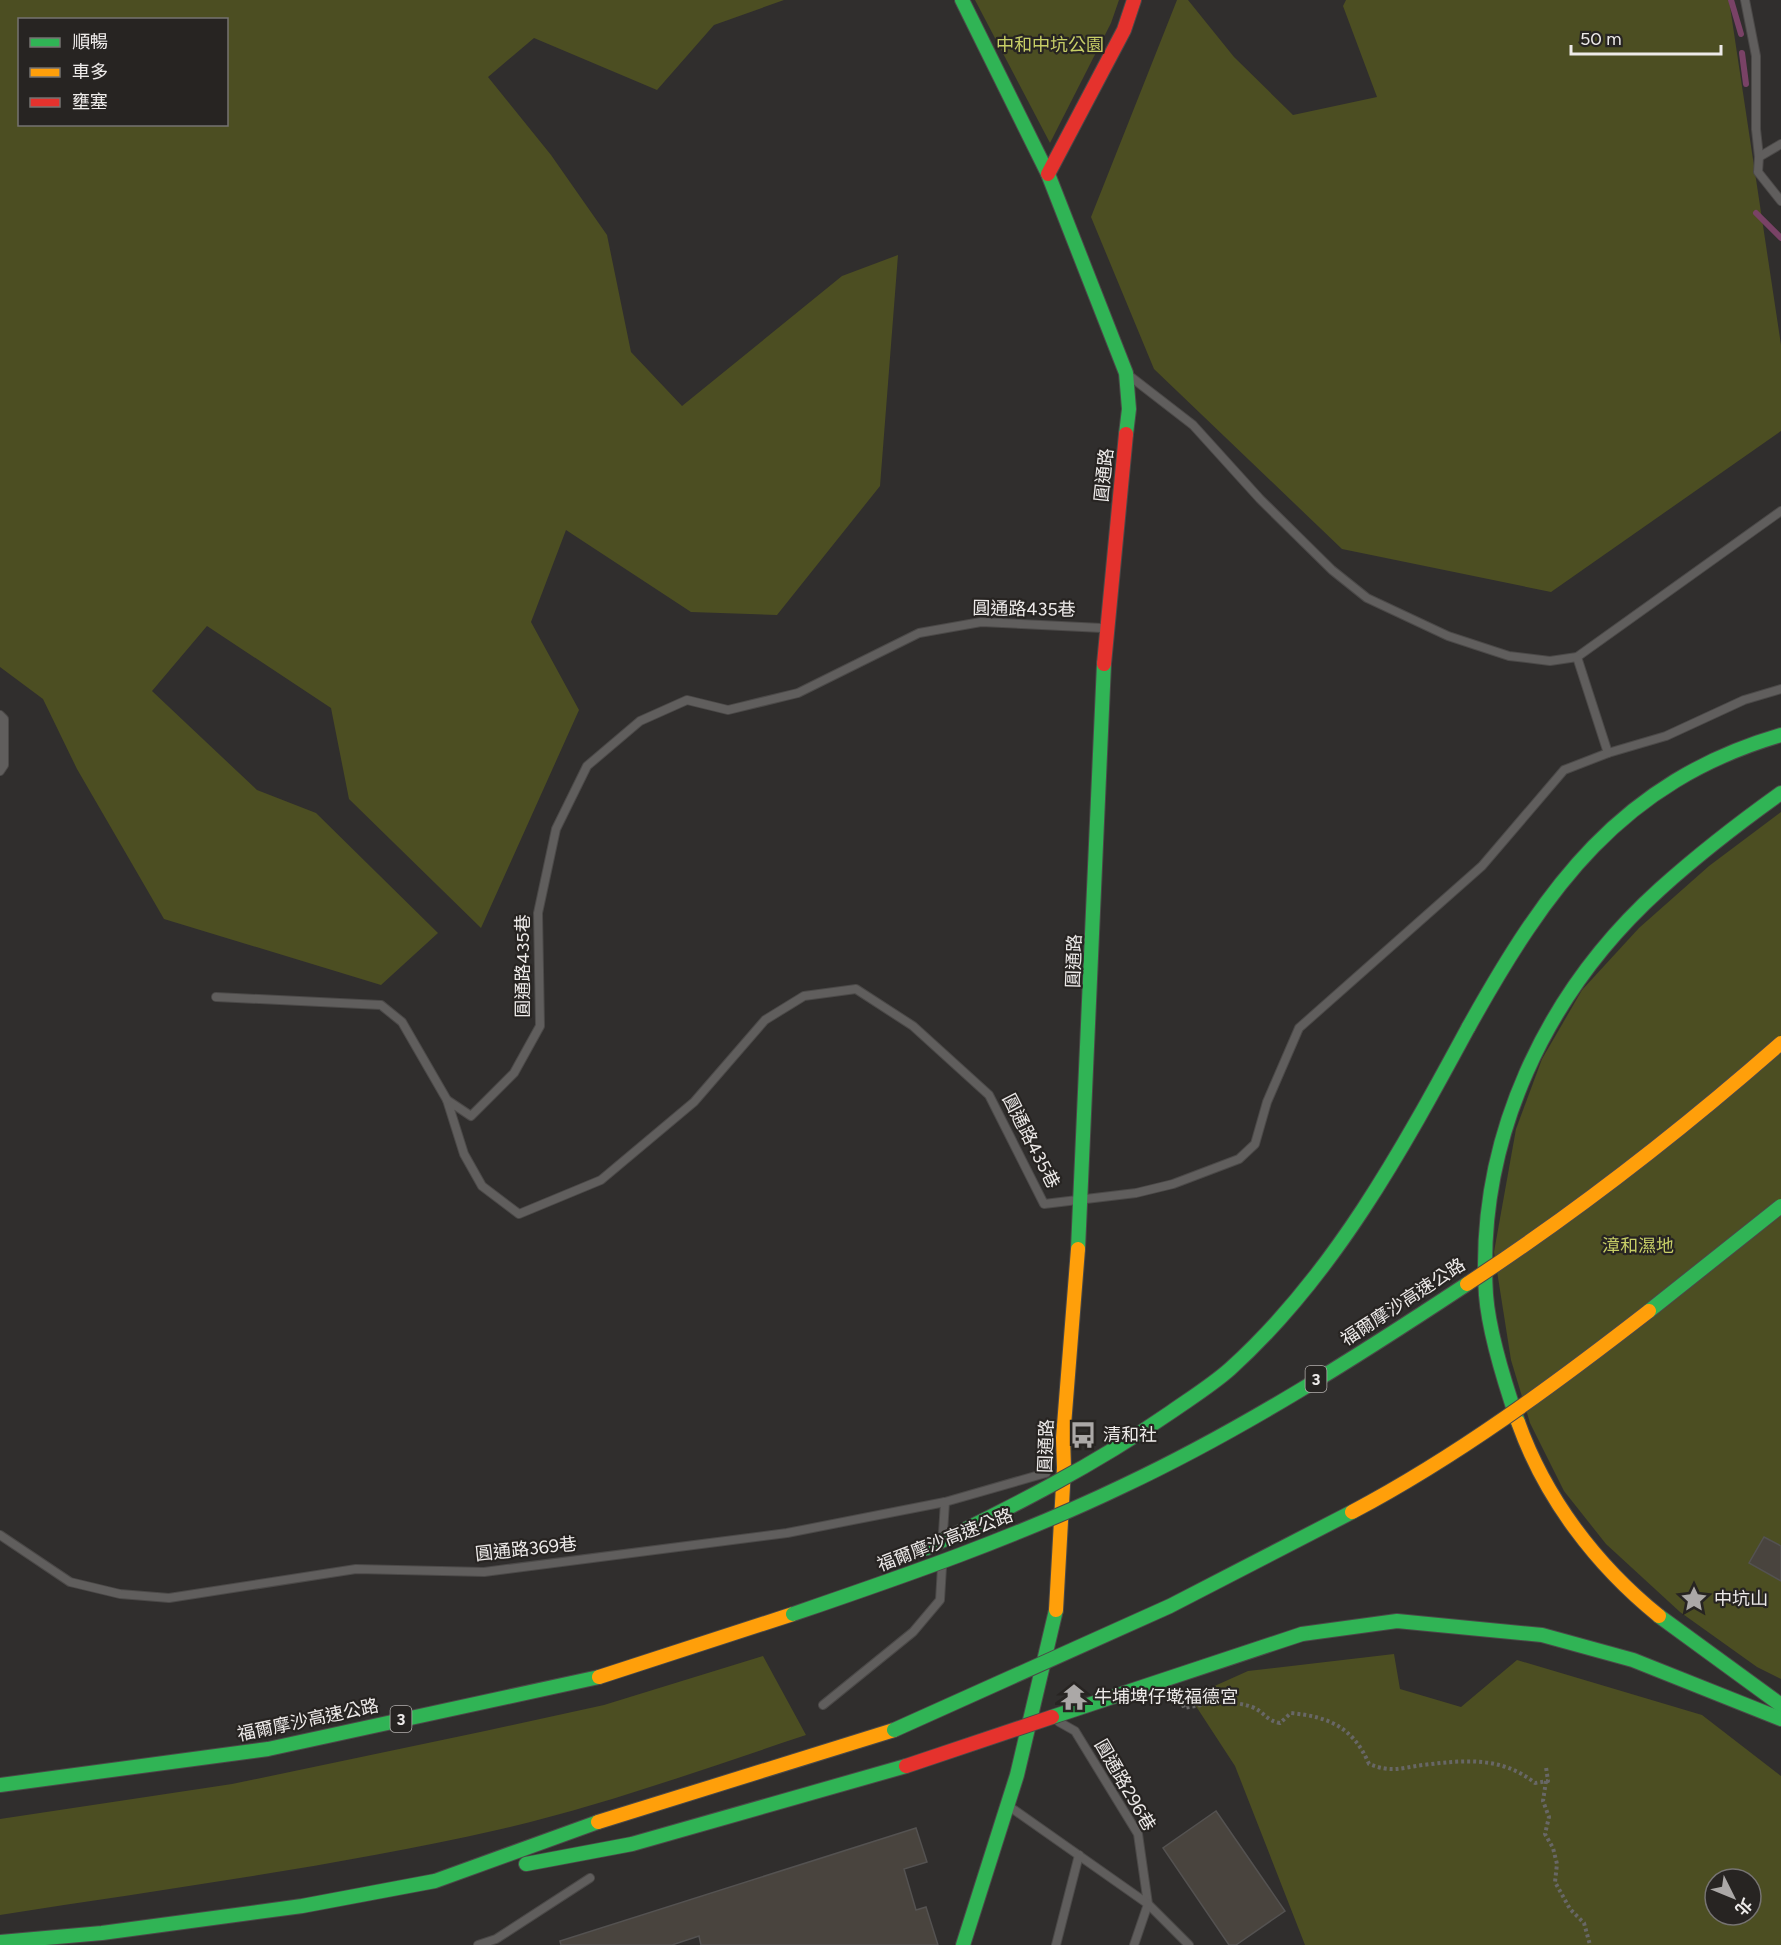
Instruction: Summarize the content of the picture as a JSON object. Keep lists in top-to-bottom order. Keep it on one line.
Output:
{"streets":{"main road":["圓通路","福爾摩沙高速公路","3"],"lane":["圓通路435巷","圓通路369巷","圓通路296巷"]},"crossings":[["圓通路","圓通路435巷"],["圓通路","圓通路369巷"],["圓通路","圓通路296巷"]],"parks":["中和中坑公園","漳和濕地"],"places":{"bus stop":["清和社"],"place":["中坑山"],"temple":["牛埔埤仔墘福德宮"]},"legend":["順暢","車多","壅塞"],"scale_bar":"50 m","north":"bottom right"}
